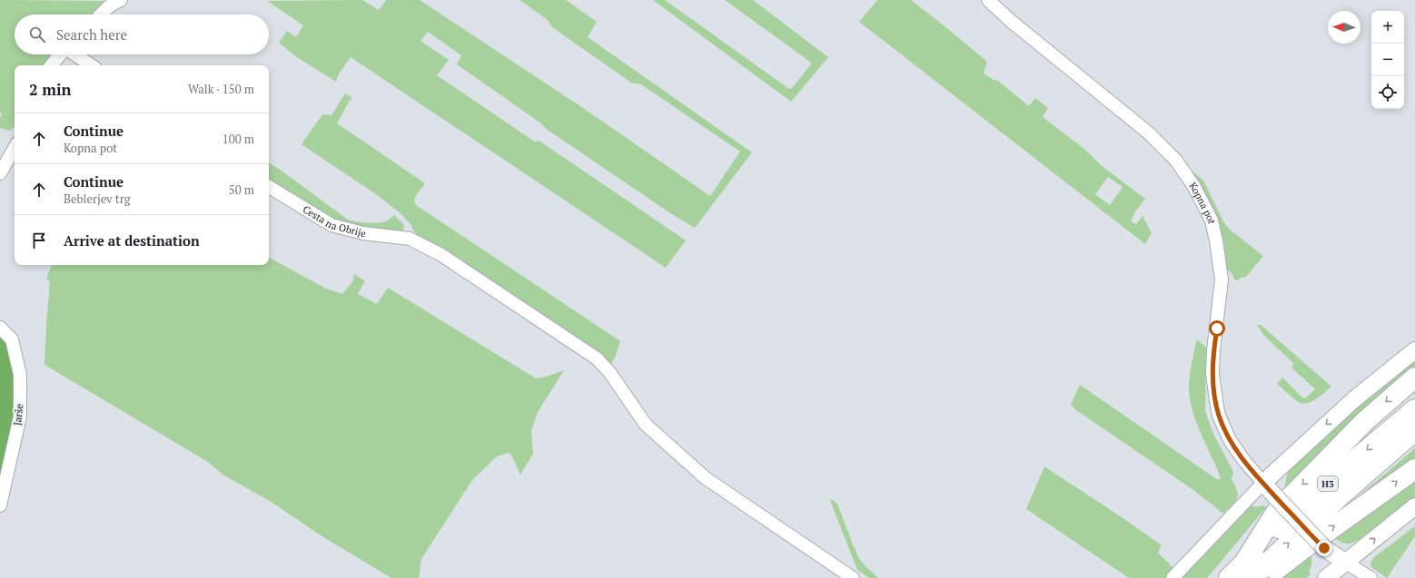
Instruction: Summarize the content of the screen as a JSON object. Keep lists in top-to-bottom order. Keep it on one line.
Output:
{"streets":{"highway":["H3"],"street":["Kopna pot","Cesta na Obrije","Jarše"]},"north":"left","page":{"map_buttons":["+","−"],"search":"Search here","heading":["2 min","Walk · 150 m"],"list":[["Continue","Kopna pot","100 m"],["Continue","Beblerjev trg","50 m"],"Arrive at destination"]}}
